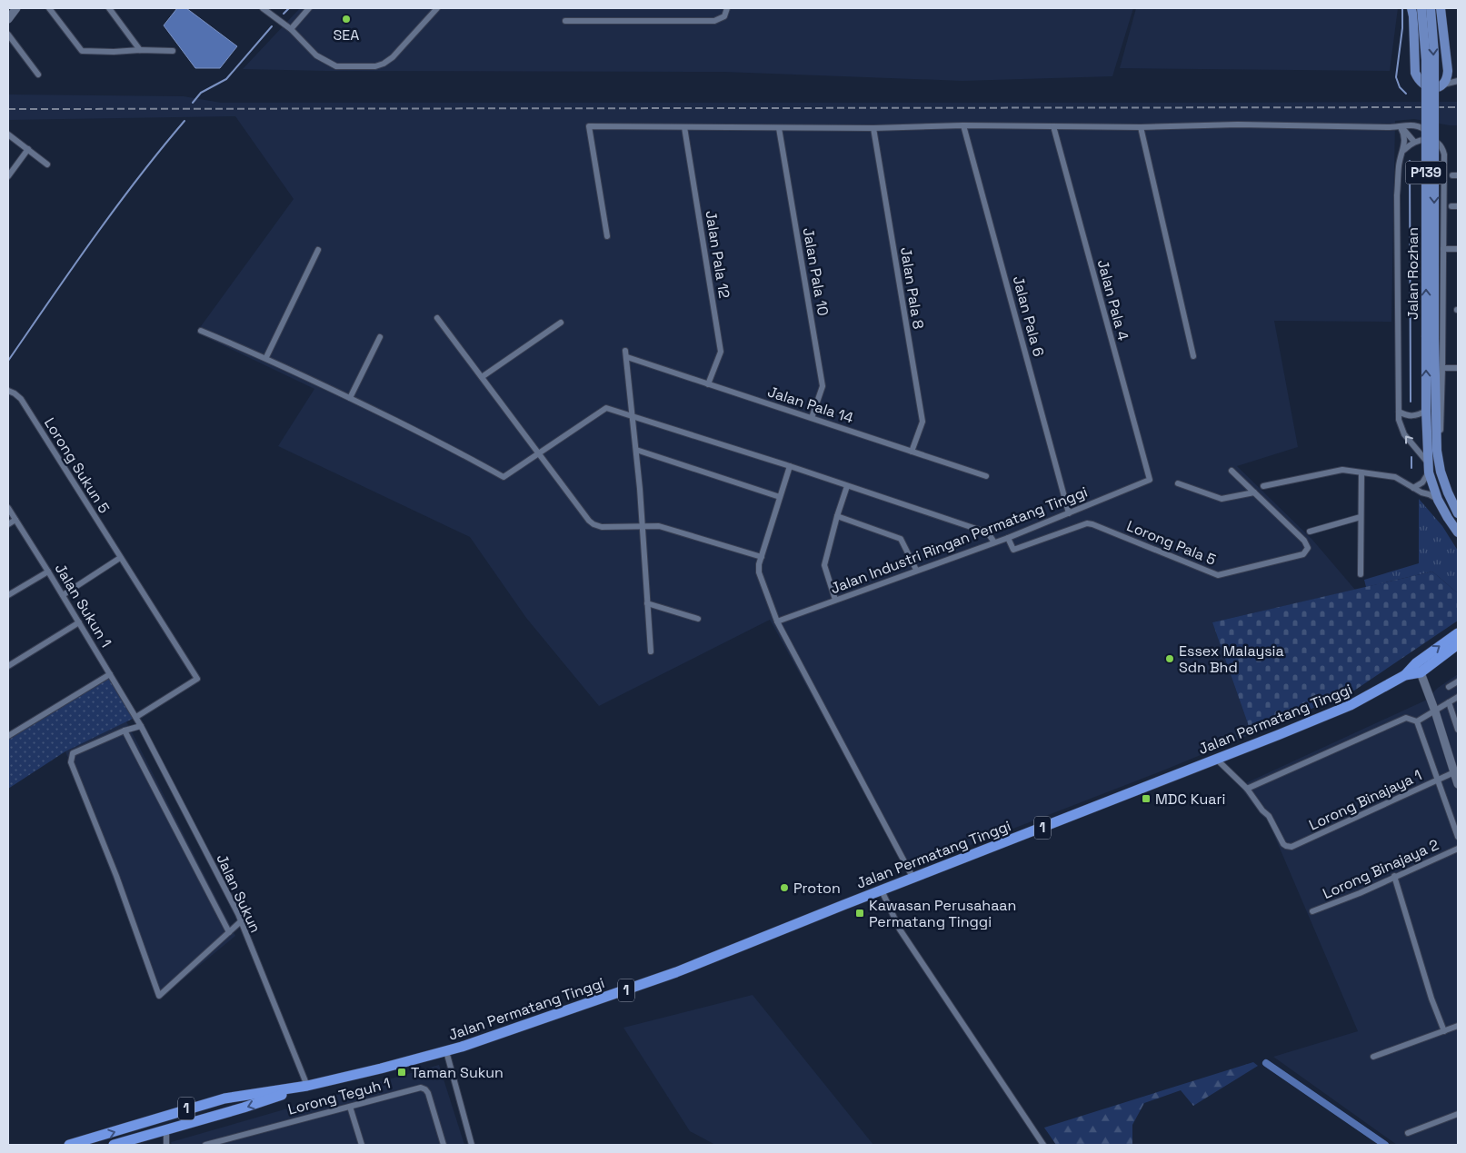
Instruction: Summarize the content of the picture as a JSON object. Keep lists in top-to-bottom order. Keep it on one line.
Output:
{"streets":{"highway":["Jalan Permatang Tinggi","1"],"main road":["P139","Jalan Rozhan"],"street":["Jalan Pala 12","Jalan Pala 10","Jalan Pala 8","Jalan Pala 4","Jalan Pala 6","Jalan Pala 14","Lorong Sukun 5","Jalan Industri Ringan Permatang Tinggi","Lorong Pala 5","Jalan Sukun 1","Lorong Binajaya 1","Lorong Binajaya 2","Jalan Sukun","Lorong Teguh 1"]},"crossings":[["Jalan Pala 12","Jalan Pala 14"],["Jalan Pala 10","Jalan Pala 14"],["Jalan Pala 8","Jalan Pala 14"],["Jalan Pala 4","Jalan Industri Ringan Permatang Tinggi"],["Jalan Pala 6","Jalan Industri Ringan Permatang Tinggi"],["Lorong Sukun 5","Jalan Sukun 1"],["Lorong Sukun 5","Jalan Sukun"],["Jalan Industri Ringan Permatang Tinggi","Lorong Pala 5"],["Jalan Sukun 1","Jalan Sukun"],["Jalan Permatang Tinggi","Jalan Sukun"]],"places":{"other":["SEA","Essex Malaysia Sdn Bhd","Proton"],"transit":["MDC Kuari","Kawasan Perusahaan Permatang Tinggi","Taman Sukun"]}}
